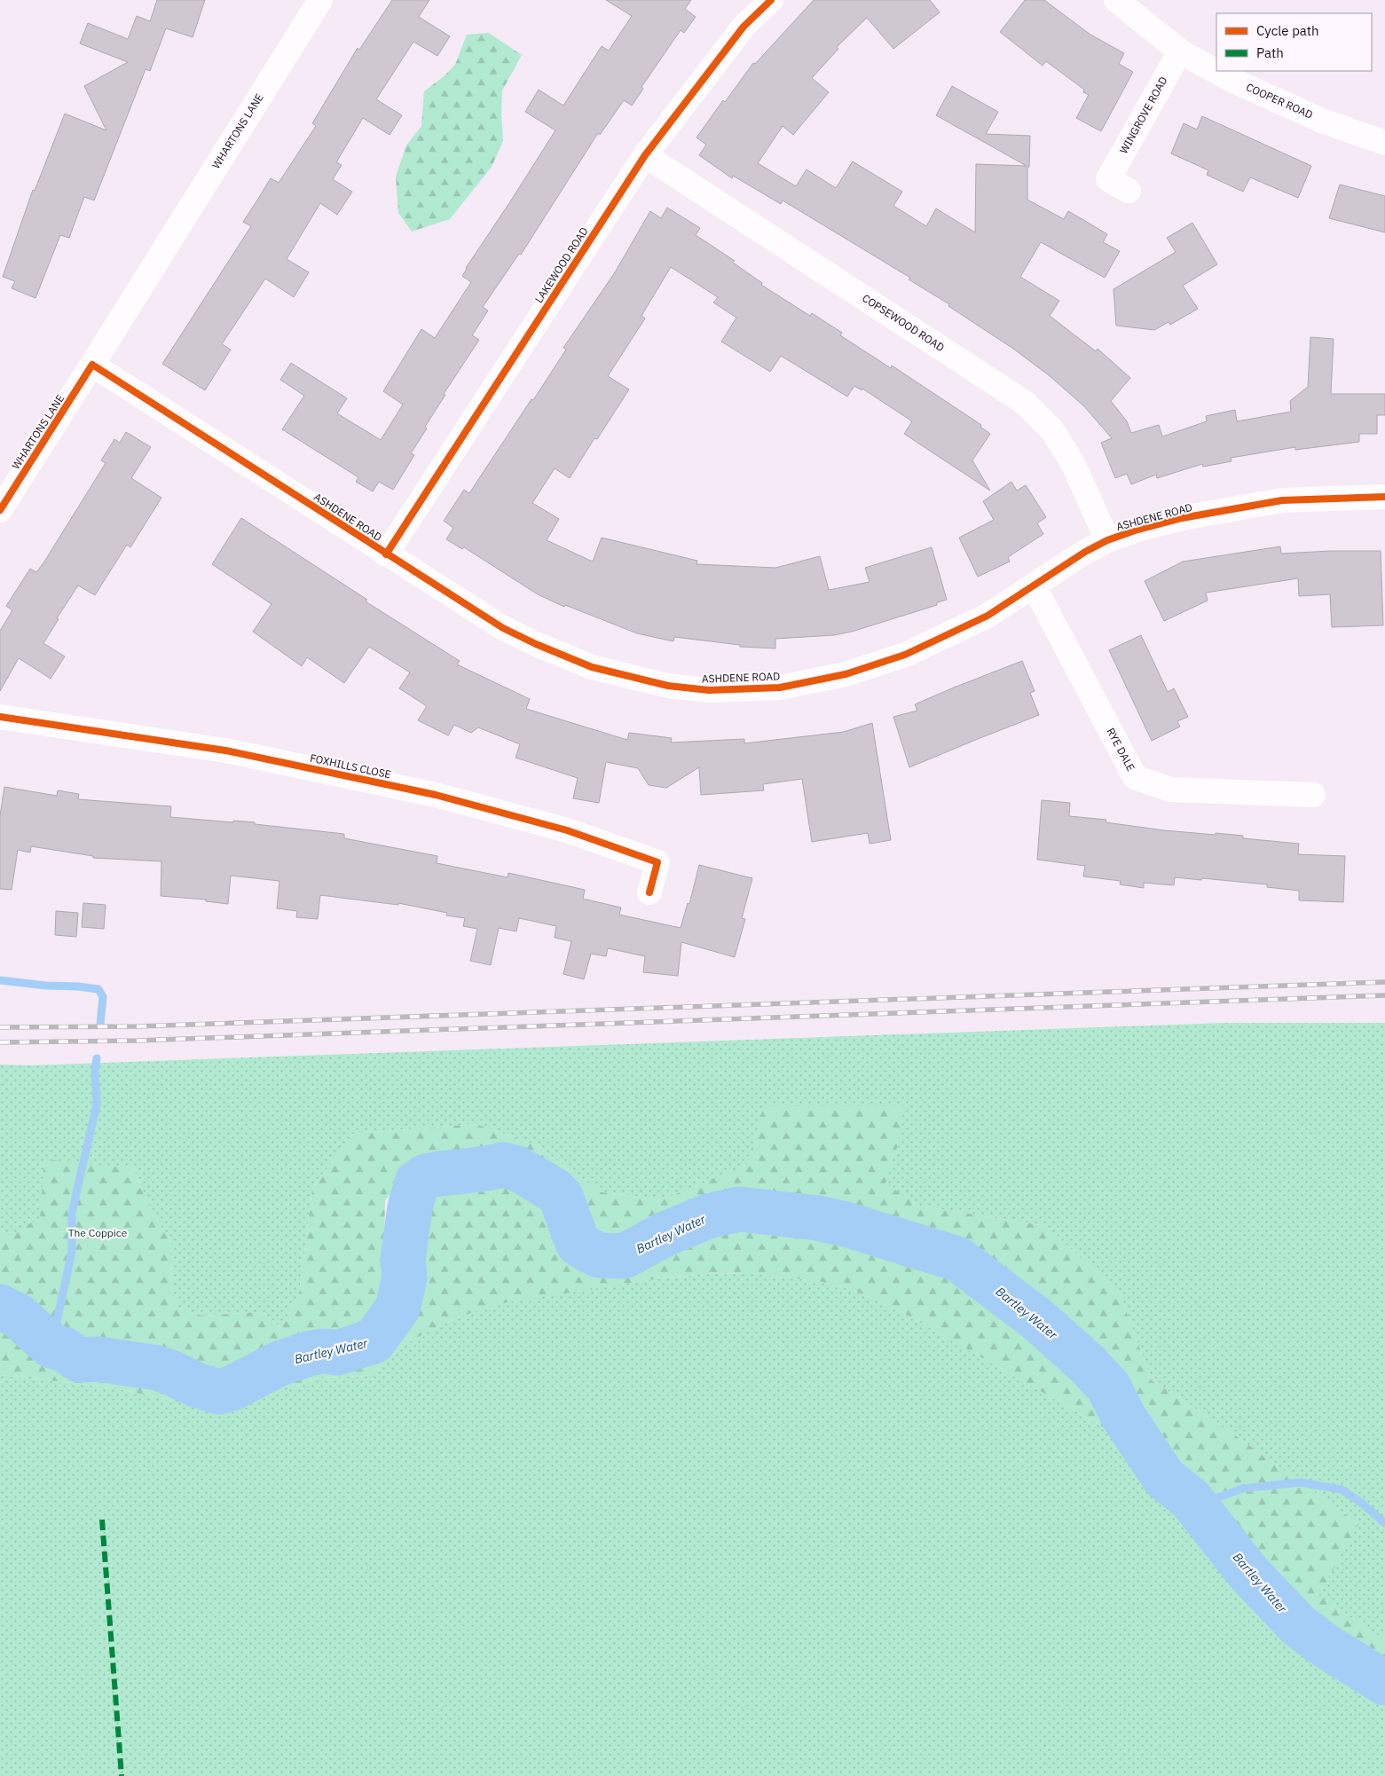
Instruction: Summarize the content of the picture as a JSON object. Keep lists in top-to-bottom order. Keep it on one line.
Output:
{"streets":{"street":["COOPER ROAD","WINGROVE ROAD","WHARTONS LANE","LAKEWOOD ROAD","COPSEWOOD ROAD","ASHDENE ROAD","RYE DALE","FOXHILLS CLOSE"]},"crossings":[["COOPER ROAD","WINGROVE ROAD"],["WHARTONS LANE","ASHDENE ROAD"],["LAKEWOOD ROAD","COPSEWOOD ROAD"],["LAKEWOOD ROAD","ASHDENE ROAD"],["COPSEWOOD ROAD","ASHDENE ROAD"],["ASHDENE ROAD","RYE DALE"]],"water":["Bartley Water"],"parks":["The Coppice"],"legend":["Cycle path","Path"]}
